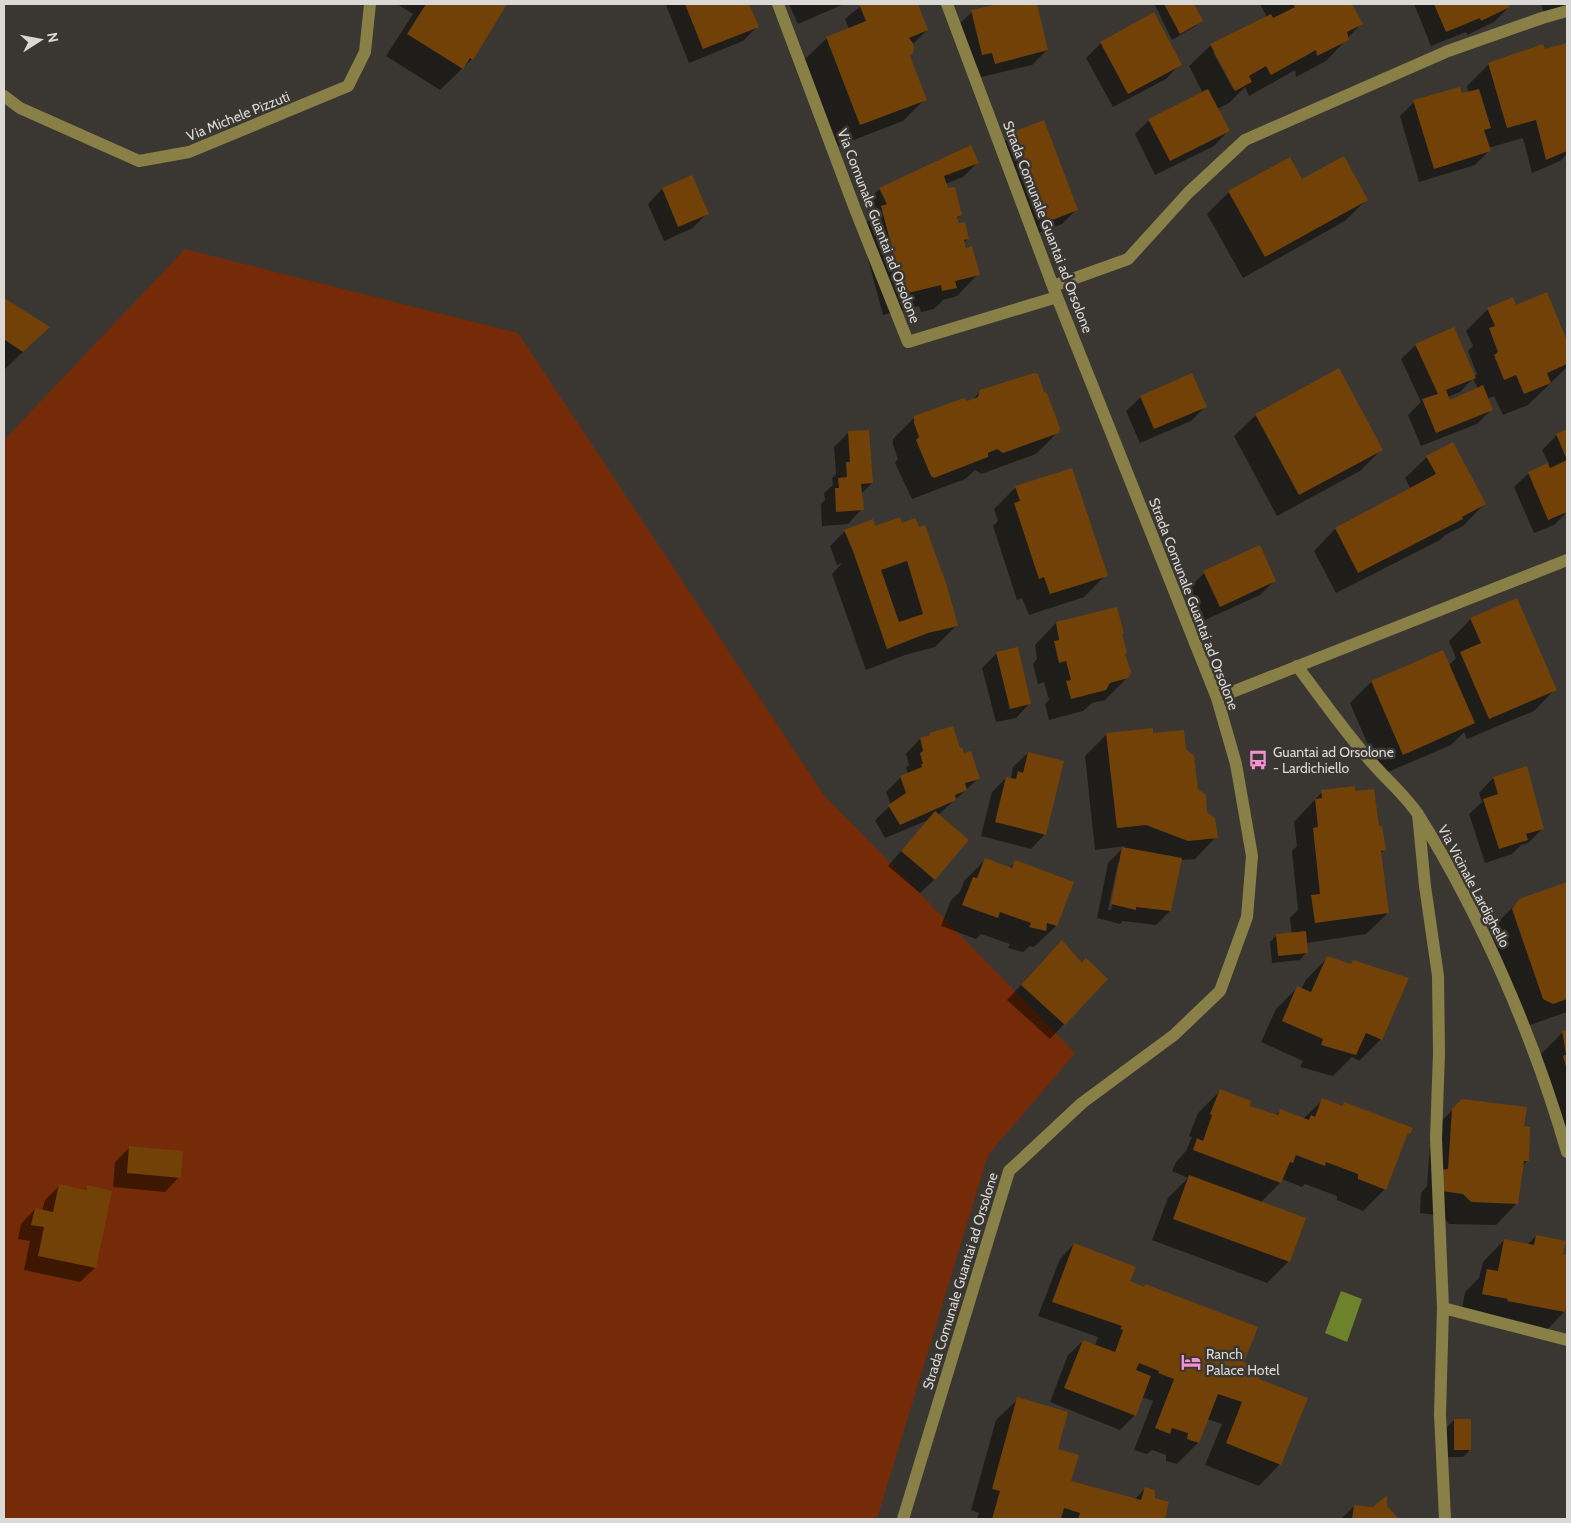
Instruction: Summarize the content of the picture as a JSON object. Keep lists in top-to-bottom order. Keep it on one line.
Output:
{"streets":{"street":["Via Michele Pizzuti","Via Comunale Guantai ad Orsolone","Strada Comunale Guantai ad Orsolone","Via Vicinale Lardighello"]},"crossings":[["Via Comunale Guantai ad Orsolone","Strada Comunale Guantai ad Orsolone"]],"places":{"bus stop":["Guantai ad Orsolone - Lardichiello"],"hotel":["Ranch Palace Hotel"]},"north":"right"}
